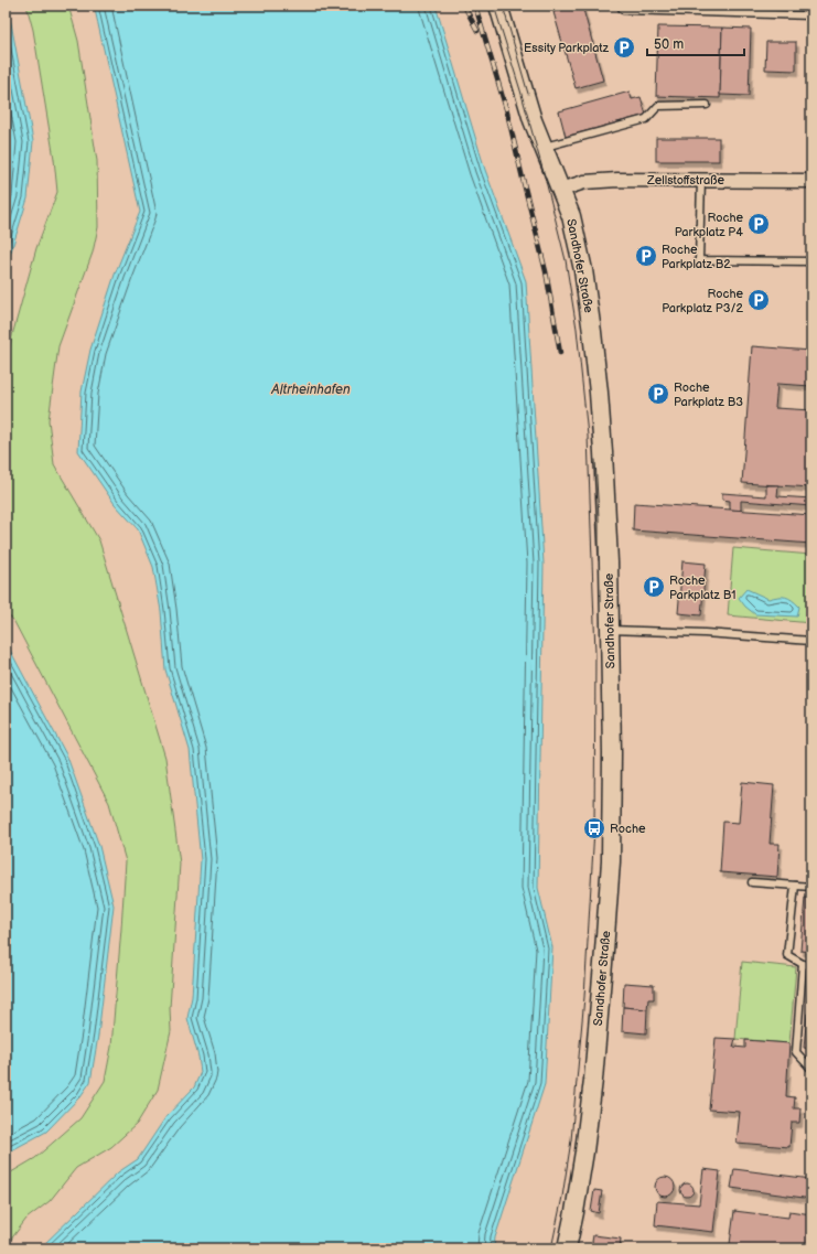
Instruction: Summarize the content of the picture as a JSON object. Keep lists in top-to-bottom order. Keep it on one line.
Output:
{"streets":{"street":["Zellstoffstraße","Sandhofer Straße"]},"crossings":[["Zellstoffstraße","Sandhofer Straße"]],"water":["Altrheinhafen"],"places":{"parking":["Essity Parkplatz","Roche Parkplatz P4","Roche Parkplatz B2","Roche Parkplatz P3/2","Roche Parkplatz B3","Roche Parkplatz B1"],"bus stop":["Roche"]},"scale_bar":"50 m"}
